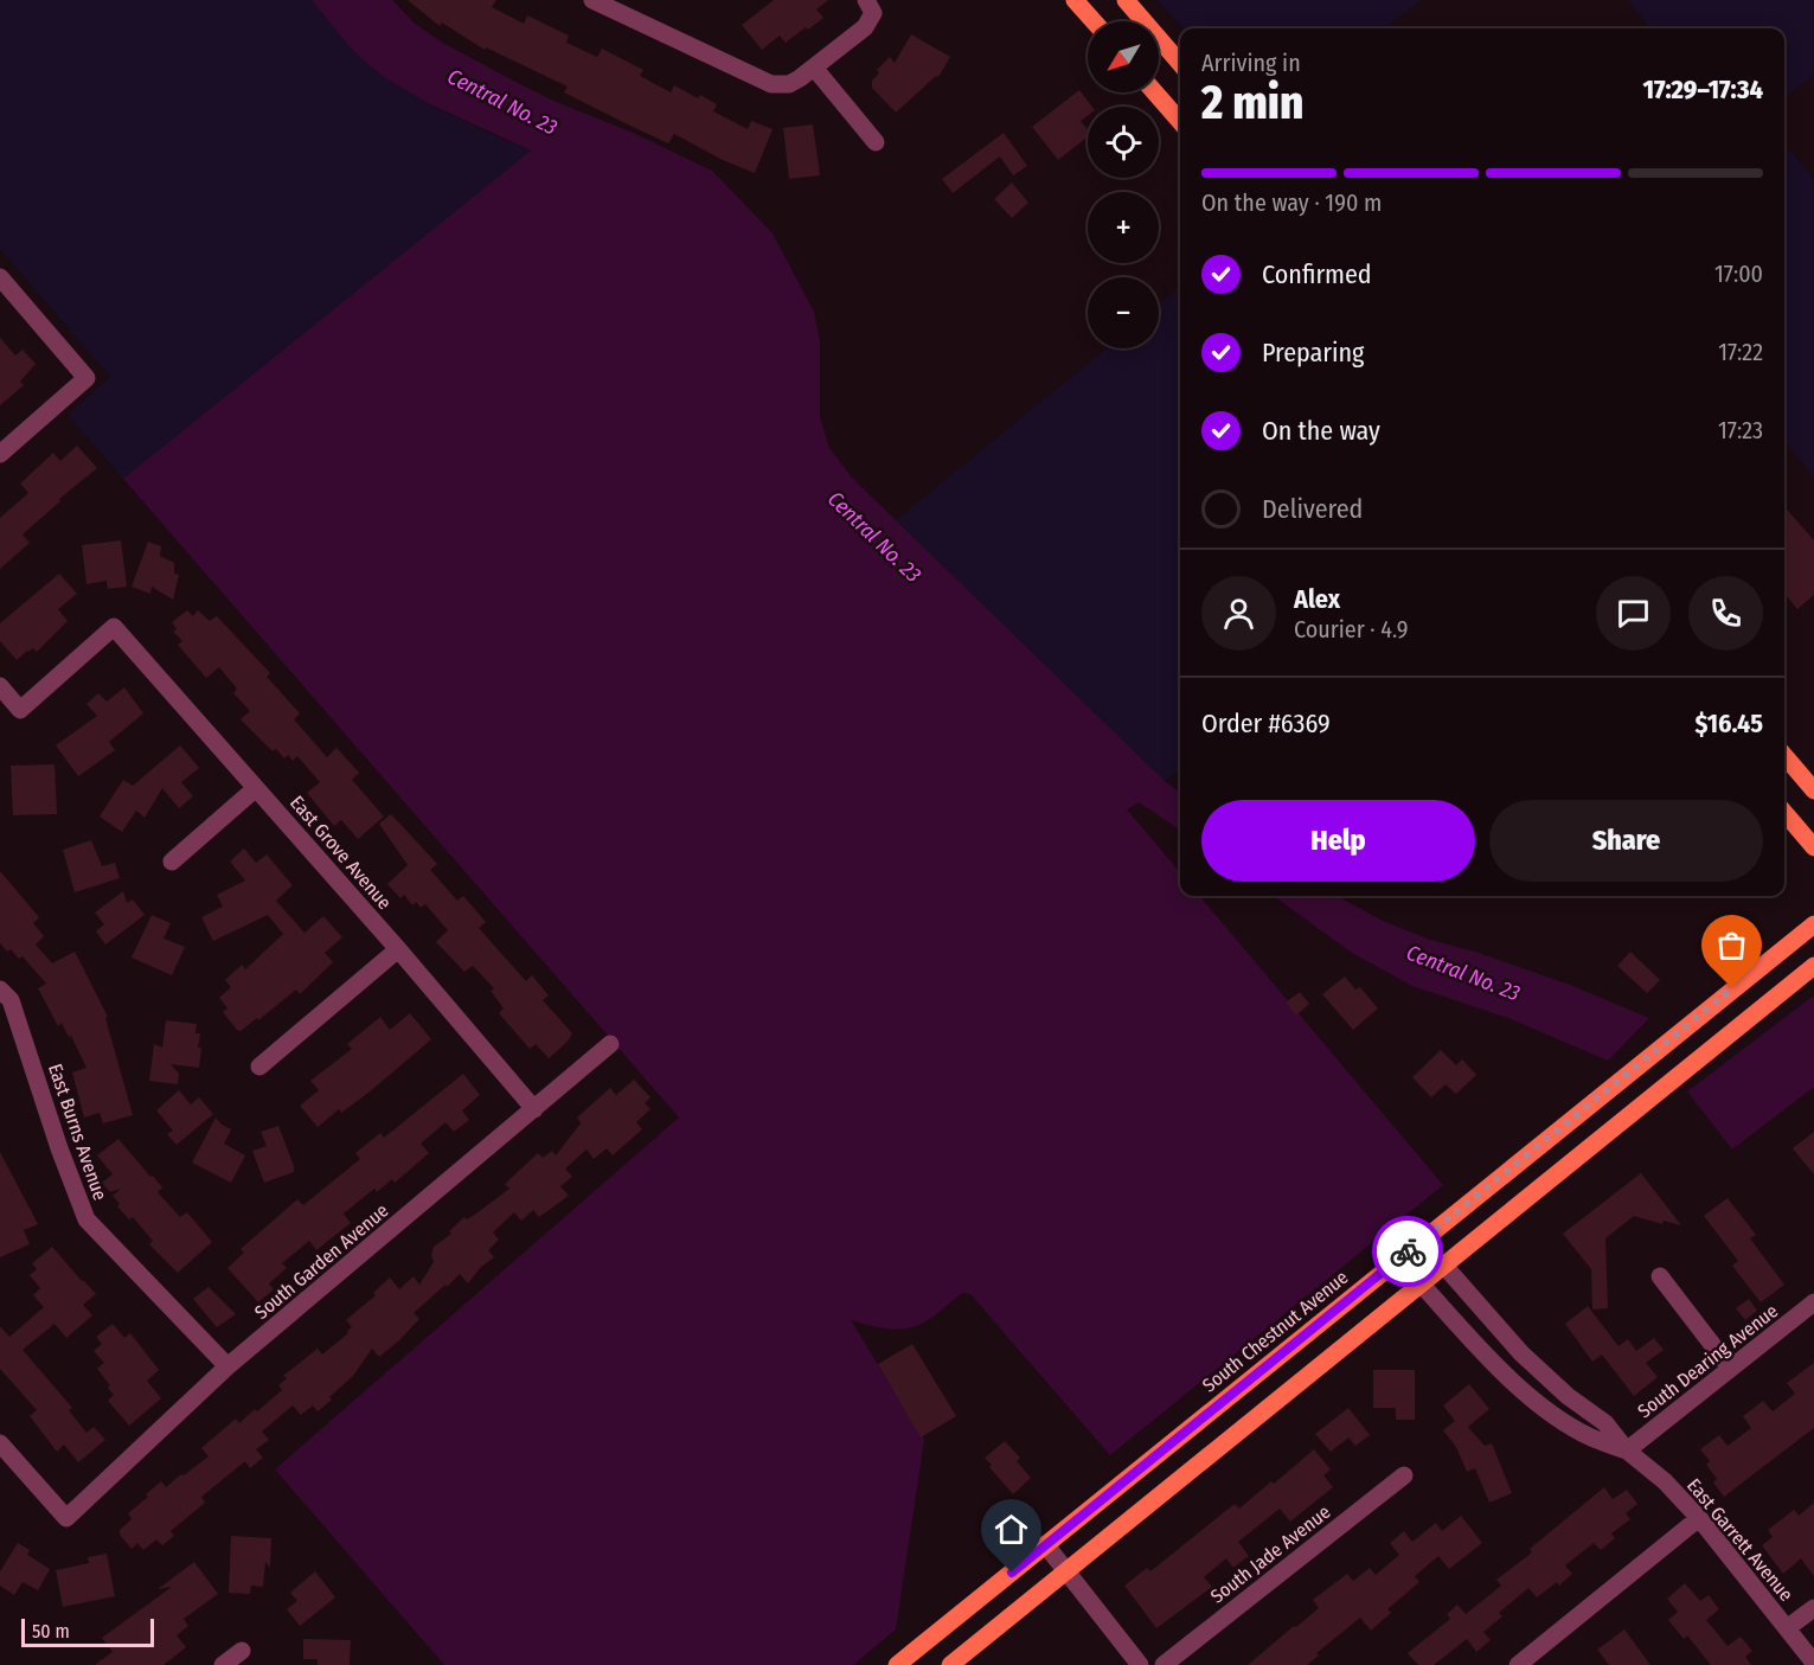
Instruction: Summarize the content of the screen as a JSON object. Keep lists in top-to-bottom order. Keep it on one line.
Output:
{"streets":{"main road":["South Chestnut Avenue"],"street":["East Grove Avenue","East Burns Avenue","South Garden Avenue","South Dearing Avenue","East Garrett Avenue","South Jade Avenue"]},"crossings":[["East Grove Avenue","South Garden Avenue"],["East Burns Avenue","South Garden Avenue"],["South Dearing Avenue","East Garrett Avenue"]],"water":["Central No. 23"],"scale_bar":"50 m","north":"bottom left","page":{"map_buttons":["+","−"],"heading":["2 min","Arriving in","17:29–17:34"],"panel":["Alex","Courier · 4.9","Order #6369","$16.45"],"bar":"On the way · 190 m","list":[["Confirmed","17:00"],["Preparing","17:22"],["On the way","17:23"],"Delivered"],"buttons":["Help","Share"],"scale":"50 m"}}
